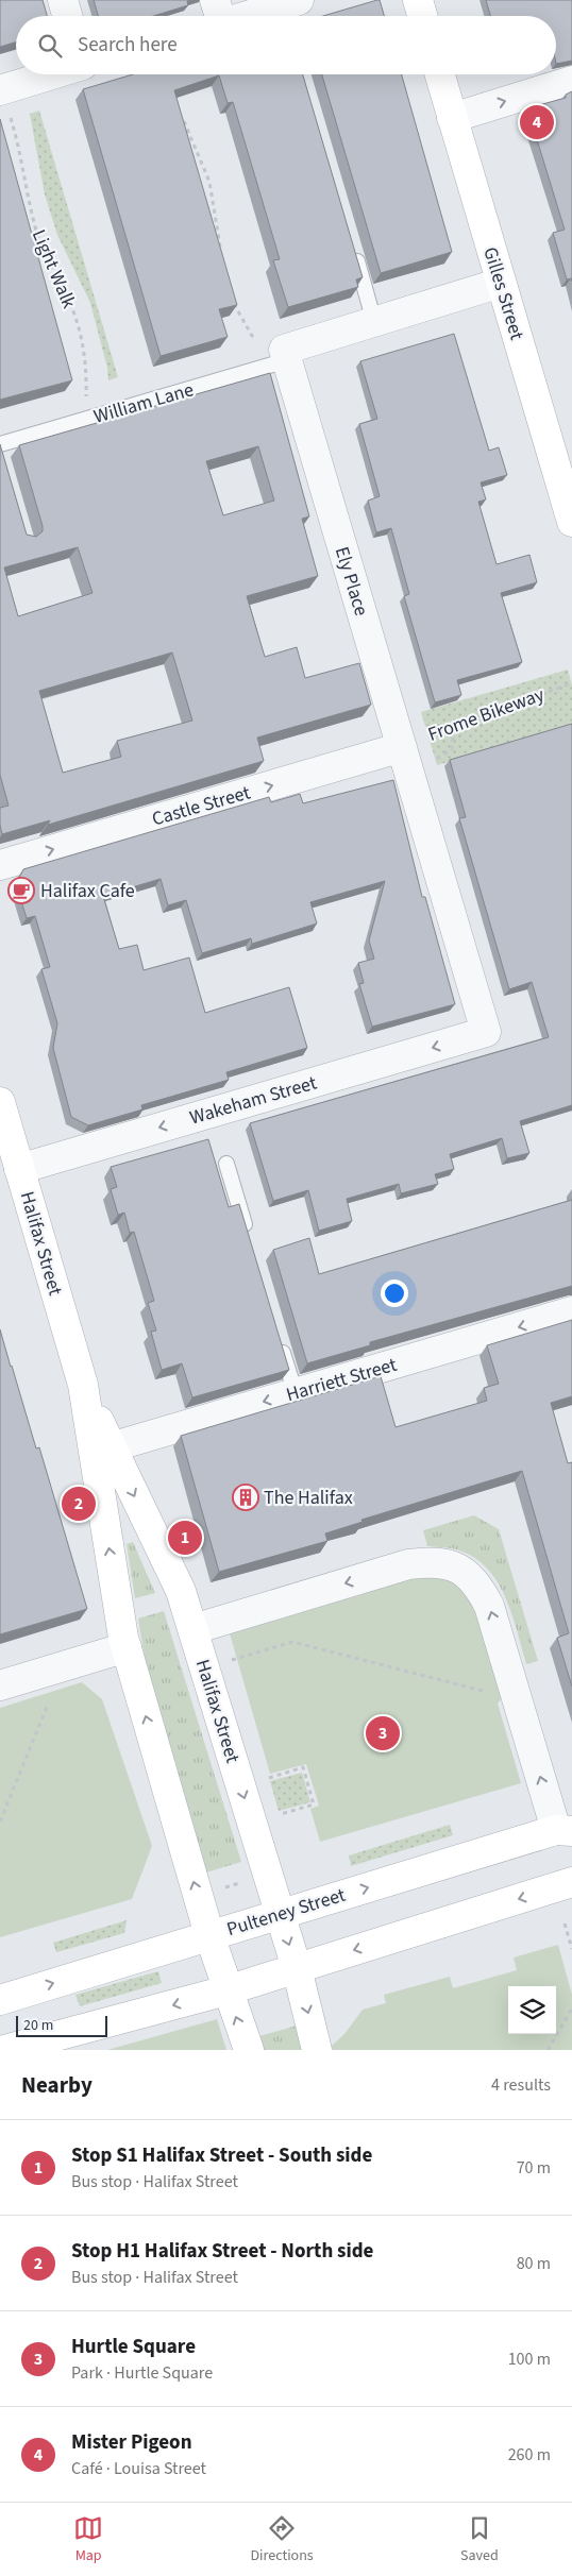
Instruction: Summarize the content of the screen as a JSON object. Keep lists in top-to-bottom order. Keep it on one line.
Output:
{"streets":{"street":["Gilles Street","Ely Place","Castle Street","Wakeham Street","Halifax Street","Harriett Street","Pulteney Street"],"lane":["William Lane"],"path":["Light Walk","Frome Bikeway"]},"crossings":[["Light Walk","William Lane"],["William Lane","Ely Place"],["Ely Place","Frome Bikeway"],["Ely Place","Castle Street"],["Ely Place","Wakeham Street"],["Frome Bikeway","Castle Street"],["Wakeham Street","Halifax Street"],["Halifax Street","Harriett Street"],["Halifax Street","Pulteney Street"]],"one_way":["Castle Street","Wakeham Street","Harriett Street"],"places":{"cafe":["Halifax Cafe"],"building":["The Halifax"]},"scale_bar":"20 m","page":{"search":"Search here","pins":["4","2","1","3"],"scale":"20 m","heading":["Nearby","4 results"],"list":[{"mark":"1","name":"Stop S1 Halifax Street - South side","note":"Bus stop · Halifax Street","value":"70 m"},{"mark":"2","name":"Stop H1 Halifax Street - North side","note":"Bus stop · Halifax Street","value":"80 m"},{"mark":"3","name":"Hurtle Square","note":"Park · Hurtle Square","value":"100 m"},{"mark":"4","name":"Mister Pigeon","note":"Café · Louisa Street","value":"260 m"}],"nav":["Map","Directions","Saved"]}}
